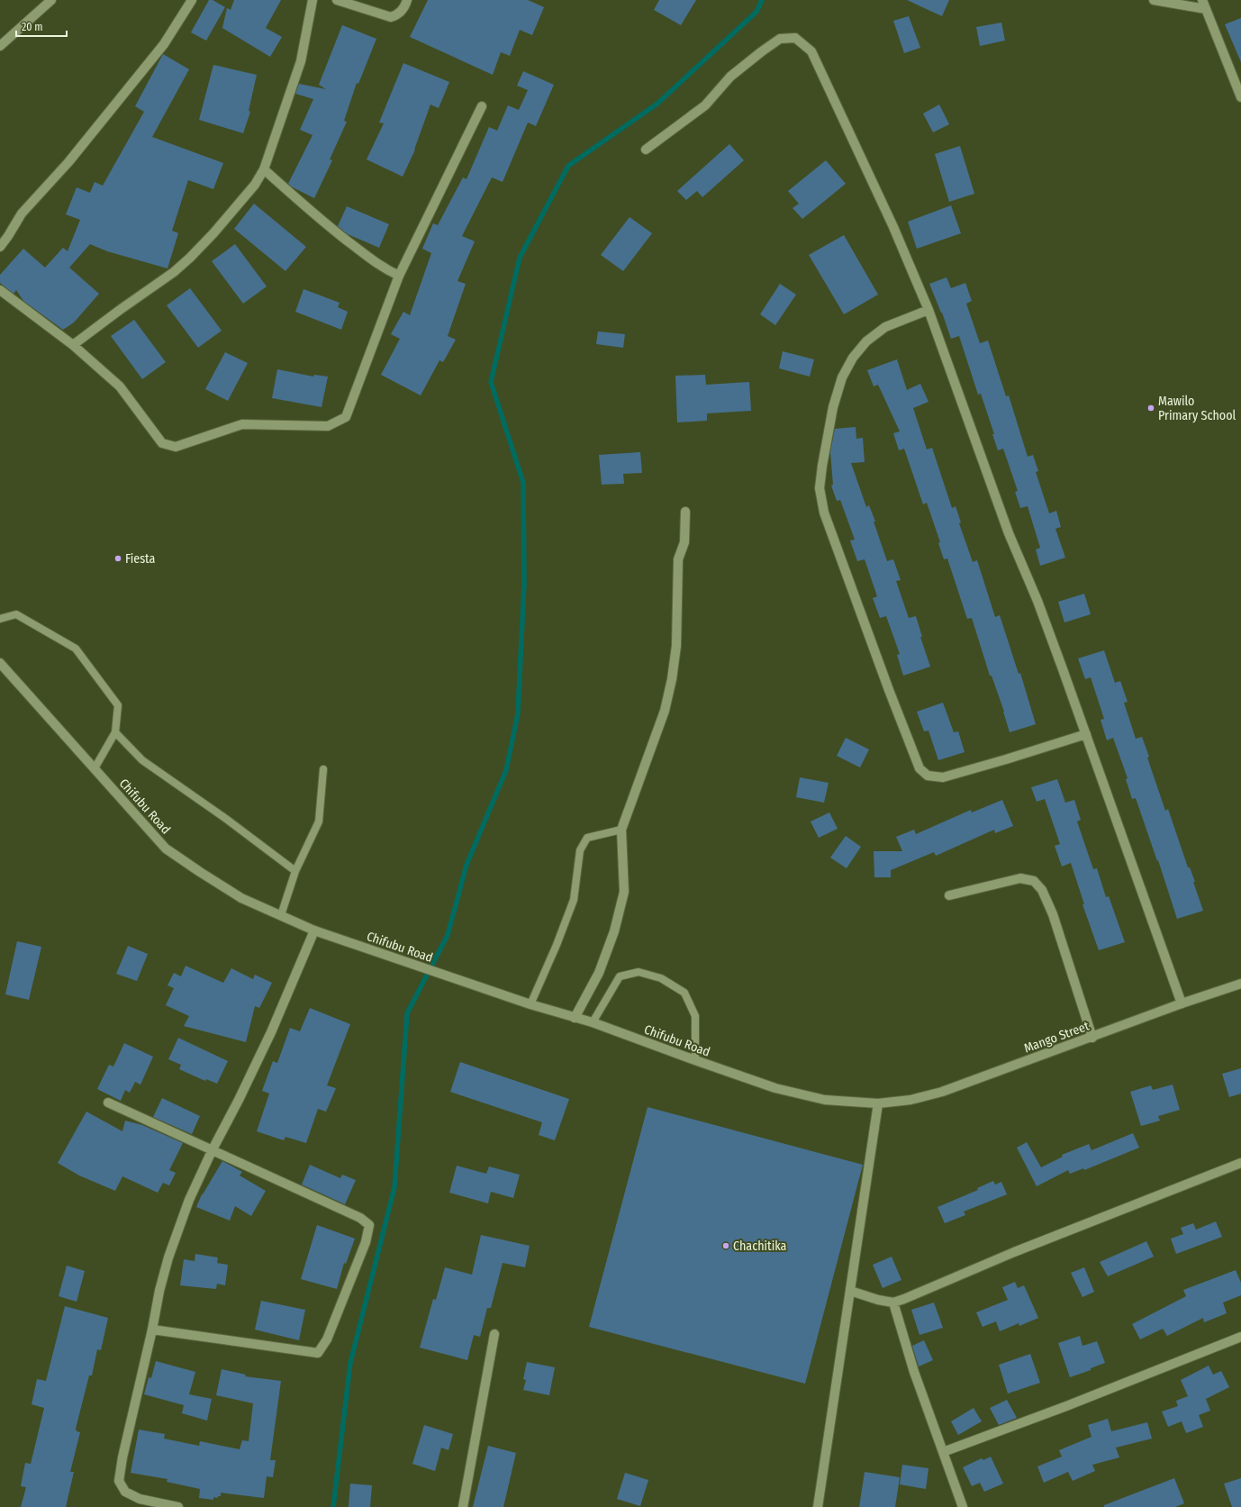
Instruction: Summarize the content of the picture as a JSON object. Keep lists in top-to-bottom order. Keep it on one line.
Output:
{"streets":{"street":["Chifubu Road","Mango Street"]},"crossings":[["Chifubu Road","Mango Street"]],"places":["Mawilo Primary School","Fiesta","Chachitika"],"scale_bar":"20 m"}
